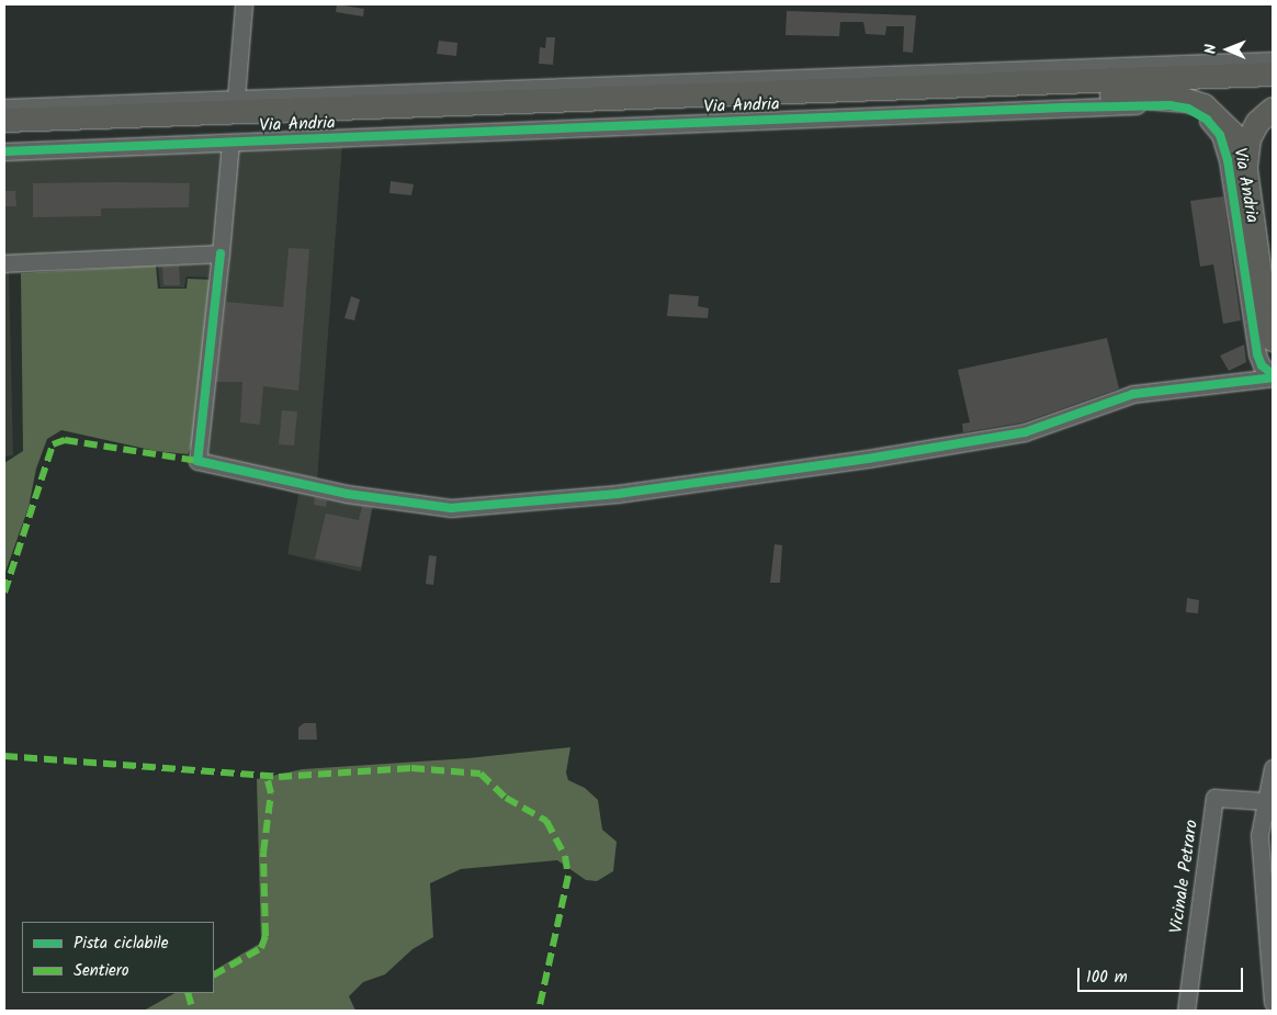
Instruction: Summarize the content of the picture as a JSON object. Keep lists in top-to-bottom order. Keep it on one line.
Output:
{"streets":{"street":["Via Andria","Vicinale Petraro"]},"legend":["Pista ciclabile","Sentiero"],"scale_bar":"100 m","north":"left"}
